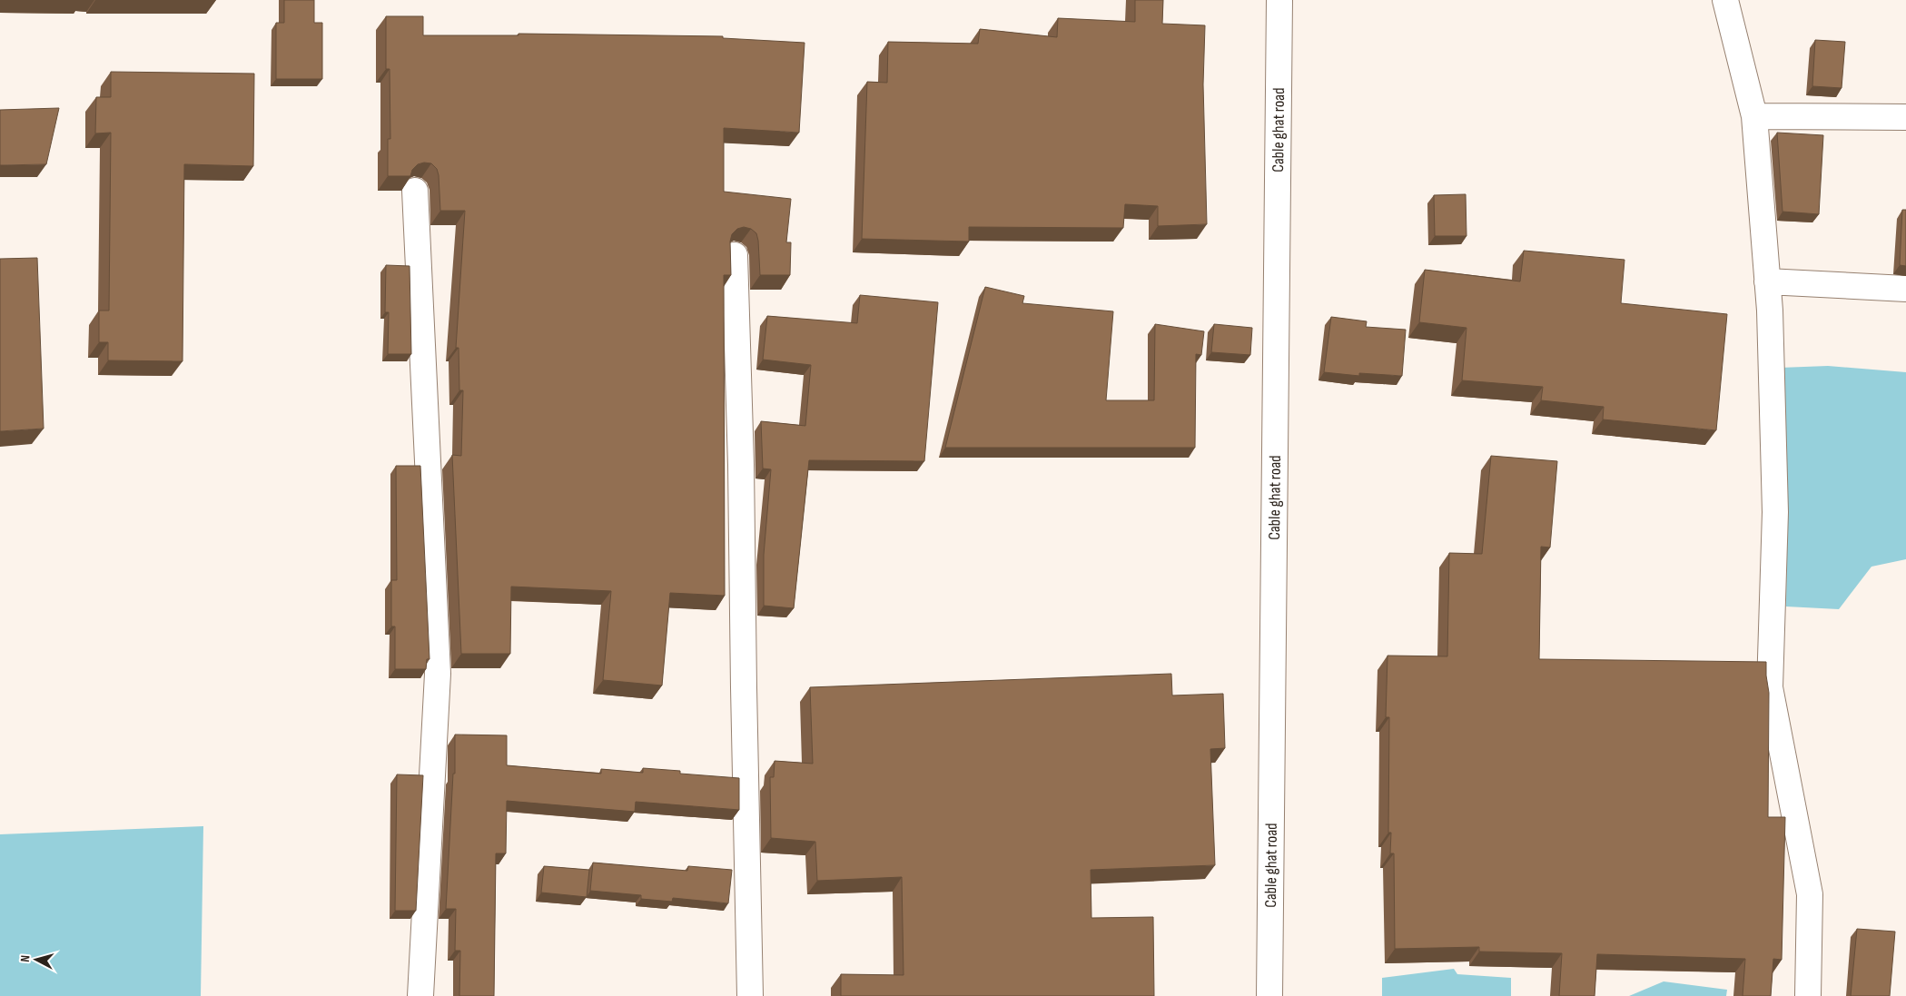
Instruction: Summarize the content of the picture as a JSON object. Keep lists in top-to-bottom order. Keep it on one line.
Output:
{"streets":{"street":["Cable ghat road"]},"north":"left"}
